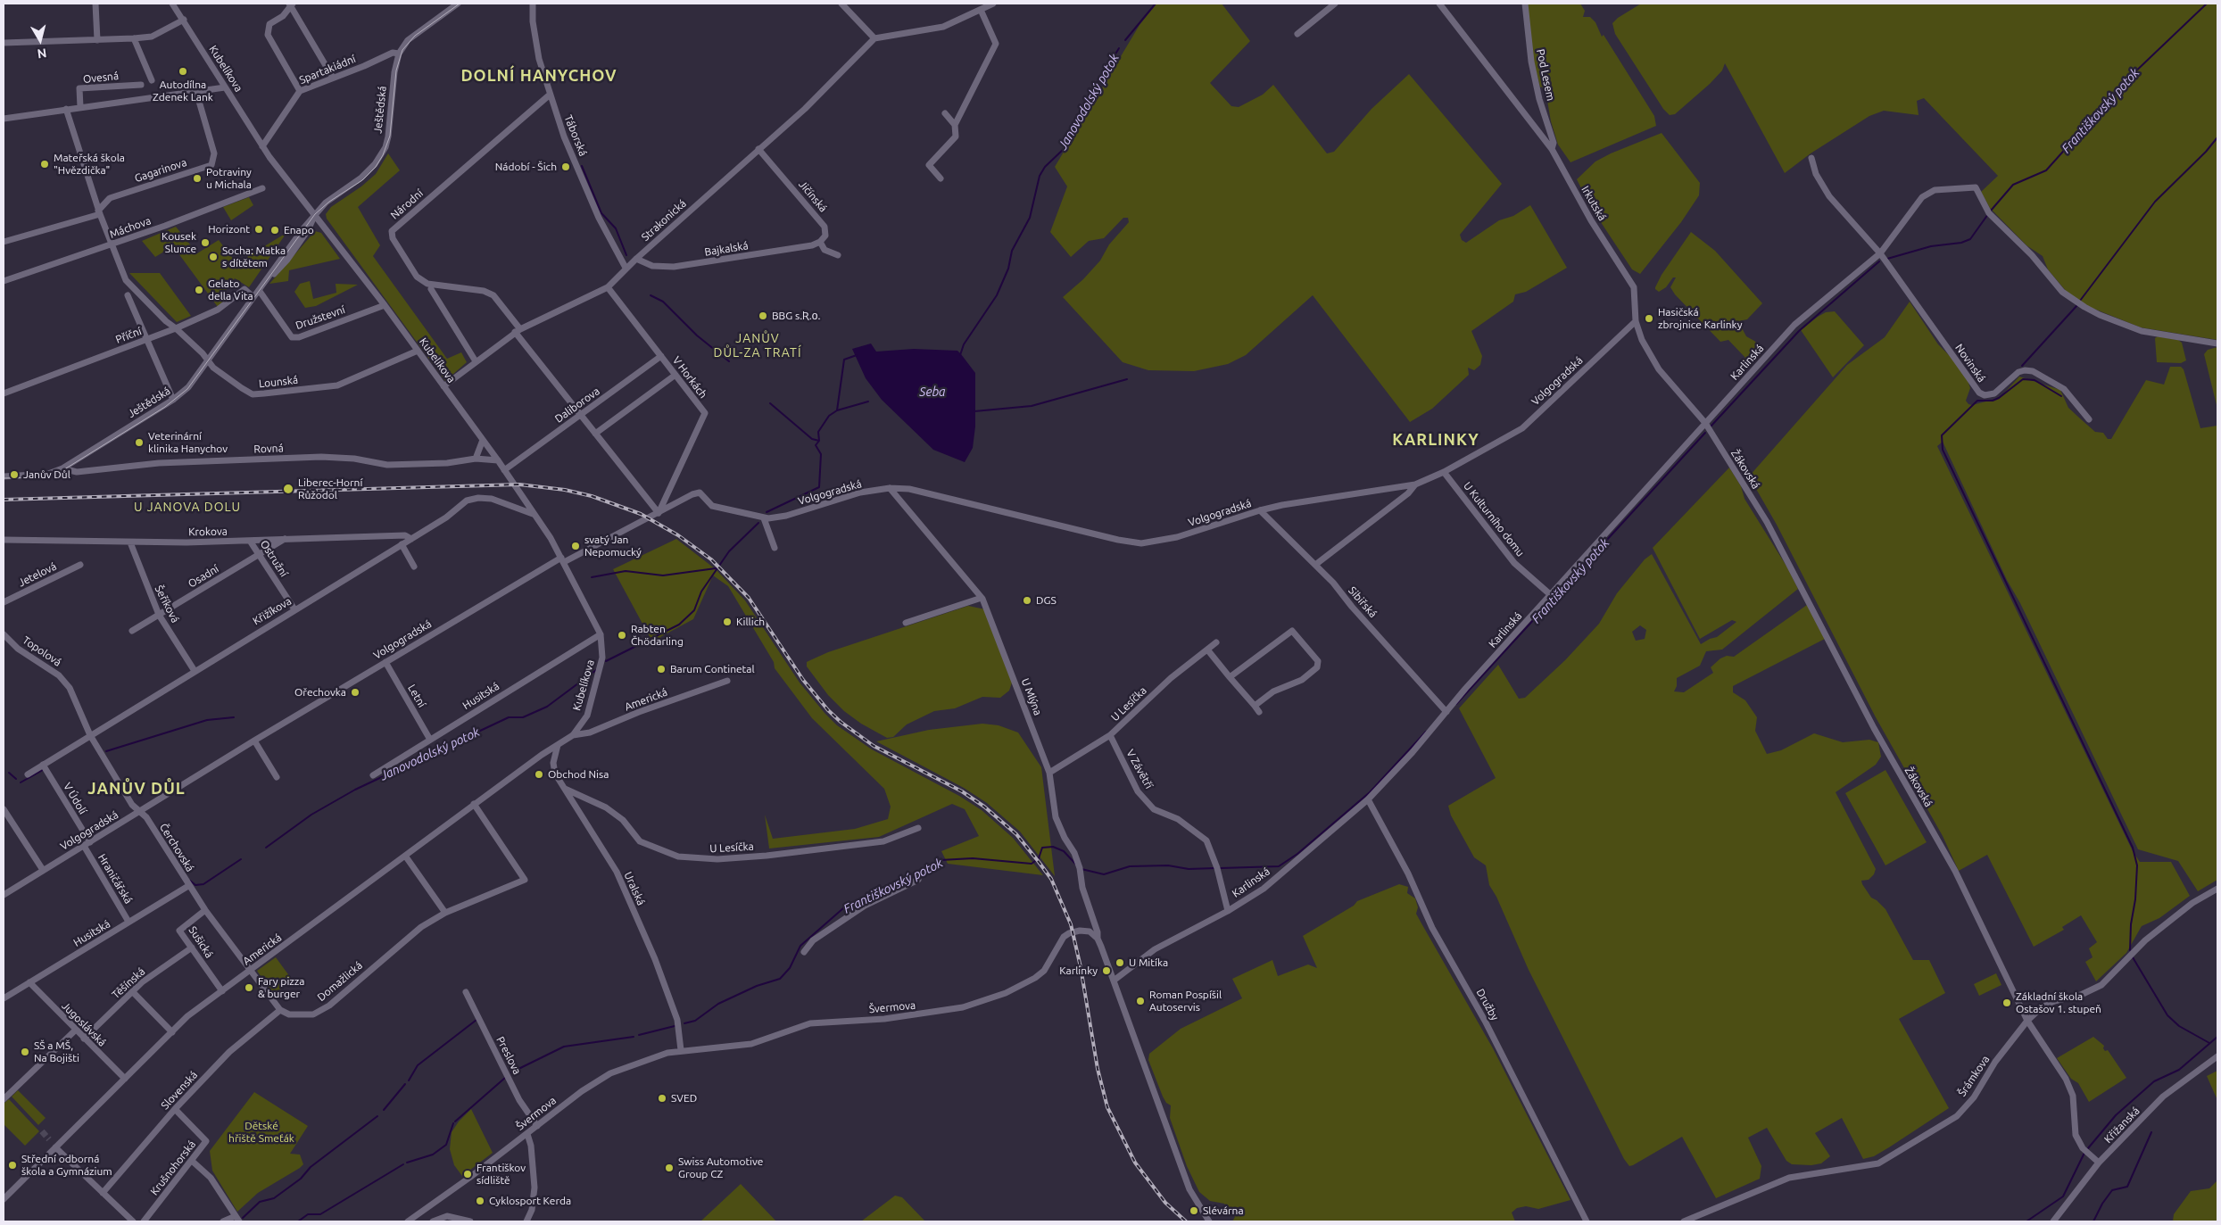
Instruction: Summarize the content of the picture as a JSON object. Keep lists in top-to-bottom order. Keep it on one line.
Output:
{"streets":{"street":["Kubelíkova","Spartakiádní","Pod Lesem","Ovesná","Ještědská","Táborská","Gagarinova","Jičínská","Irkutská","Národní","Strakonická","Máchova","Bajkalská","Družstevní","Příční","Karlinská","Novinská","V Horkách","Volgogradská","Lounská","Daliborova","Rovná","Žákovská","U Kulturního domu","Krokova","Ostružní","Jetelová","Osadní","Sibiřská","Šeříková","Křižíkova","Topolová","Letní","Husitská","U Mlýna","Americká","U Lesíčka","V Závětří","V Údolí","Čerchovská","Hraničářská","Uralská","Sušická","Domažlická","Těšínská","Družby","Švermova","Jugoslávská","Preslova","Šrámkova","Slovenská","Křižanská","Krušnohorská"]},"crossings":[["Kubelíkova","Spartakiádní"],["Kubelíkova","Ještědská"],["Kubelíkova","Strakonická"],["Kubelíkova","Družstevní"],["Kubelíkova","Volgogradská"],["Kubelíkova","Lounská"],["Kubelíkova","Daliborova"],["Kubelíkova","Rovná"],["Kubelíkova","Křižíkova"],["Kubelíkova","Husitská"],["Kubelíkova","Americká"],["Kubelíkova","Uralská"],["Spartakiádní","Ještědská"],["Pod Lesem","Irkutská"],["Ještědská","Družstevní"],["Ještědská","Příční"],["Ještědská","Lounská"],["Ještědská","Rovná"],["Táborská","Národní"],["Táborská","Strakonická"],["Jičínská","Strakonická"],["Jičínská","Bajkalská"],["Irkutská","Karlinská"],["Irkutská","Volgogradská"],["Irkutská","Žákovská"],["Národní","Strakonická"],["Národní","V Horkách"],["Národní","Volgogradská"],["Národní","Daliborova"],["Strakonická","Bajkalská"],["Strakonická","V Horkách"],["Máchova","Lounská"],["Příční","Lounská"],["Karlinská","Novinská"],["Karlinská","Žákovská"],["Karlinská","U Kulturního domu"],["Karlinská","Sibiřská"],["Karlinská","V Závětří"],["Karlinská","Družby"],["V Horkách","Volgogradská"],["V Horkách","Daliborova"],["Volgogradská","U Kulturního domu"],["Volgogradská","Sibiřská"],["Volgogradská","Letní"],["Volgogradská","U Mlýna"],["Volgogradská","V Údolí"],["Volgogradská","Čerchovská"],["Volgogradská","Hraničářská"],["Žákovská","Šrámkova"],["Žákovská","Křižanská"],["Krokova","Ostružní"],["Krokova","Osadní"],["Krokova","Šeříková"],["Krokova","Křižíkova"],["Ostružní","Osadní"],["Ostružní","Křižíkova"],["Osadní","Šeříková"],["Šeříková","Křižíkova"],["Křižíkova","Topolová"],["Křižíkova","V Údolí"],["Křižíkova","Čerchovská"],["Topolová","Čerchovská"],["Letní","Husitská"],["Husitská","Čerchovská"],["Husitská","Hraničářská"],["Husitská","Jugoslávská"],["U Mlýna","U Lesíčka"],["U Mlýna","Švermova"],["Americká","Čerchovská"],["Americká","Uralská"],["Americká","Sušická"],["Americká","Domažlická"],["Americká","Jugoslávská"],["U Lesíčka","V Závětří"],["U Lesíčka","Uralská"],["Čerchovská","Sušická"],["Uralská","Švermova"],["Sušická","Těšínská"],["Domažlická","Slovenská"],["Těšínská","Jugoslávská"],["Švermova","Preslova"],["Slovenská","Krušnohorská"]],"districts":["DOLNÍ HANYCHOV","JANŮV DŮL-ZA TRATÍ","KARLINKY","U JANOVA DOLU","JANŮV DŮL"],"water":["Janovodolský potok","Františkovský potok","Seba"],"parks":["Dětské hřiště Smeťák"],"places":["Autodílna Zdenek Lank","Mateřská škola \"Hvězdička\"","Nádobí - Šich","Potraviny u Michala","Horizont","Enapo","Kousek Slunce","Socha: Matka s dítětem","Gelato della Vita","BBG s.ʀ.ᴏ.","Hasičská zbrojnice Karlinky","Veterinární klinika Hanychov","Janův Důl","Liberec-Horní Růžodol","svatý Jan Nepomucký","DGS","Killich","Rabten Čhödarling","Barum Continetal","Ořechovka","Obchod Nisa","U Mitíka","Karlinky","Fary pizza & burger","Roman Pospíšil Autoservis","Základní škola Ostašov 1. stupeň","SŠ a MŠ, Na Bojišti","SVED","Střední odborná škola a Gymnázium","Swiss Automotive Group CZ","Františkov sídliště","Cyklosport Kerda","Slévárna"],"north":"bottom"}
